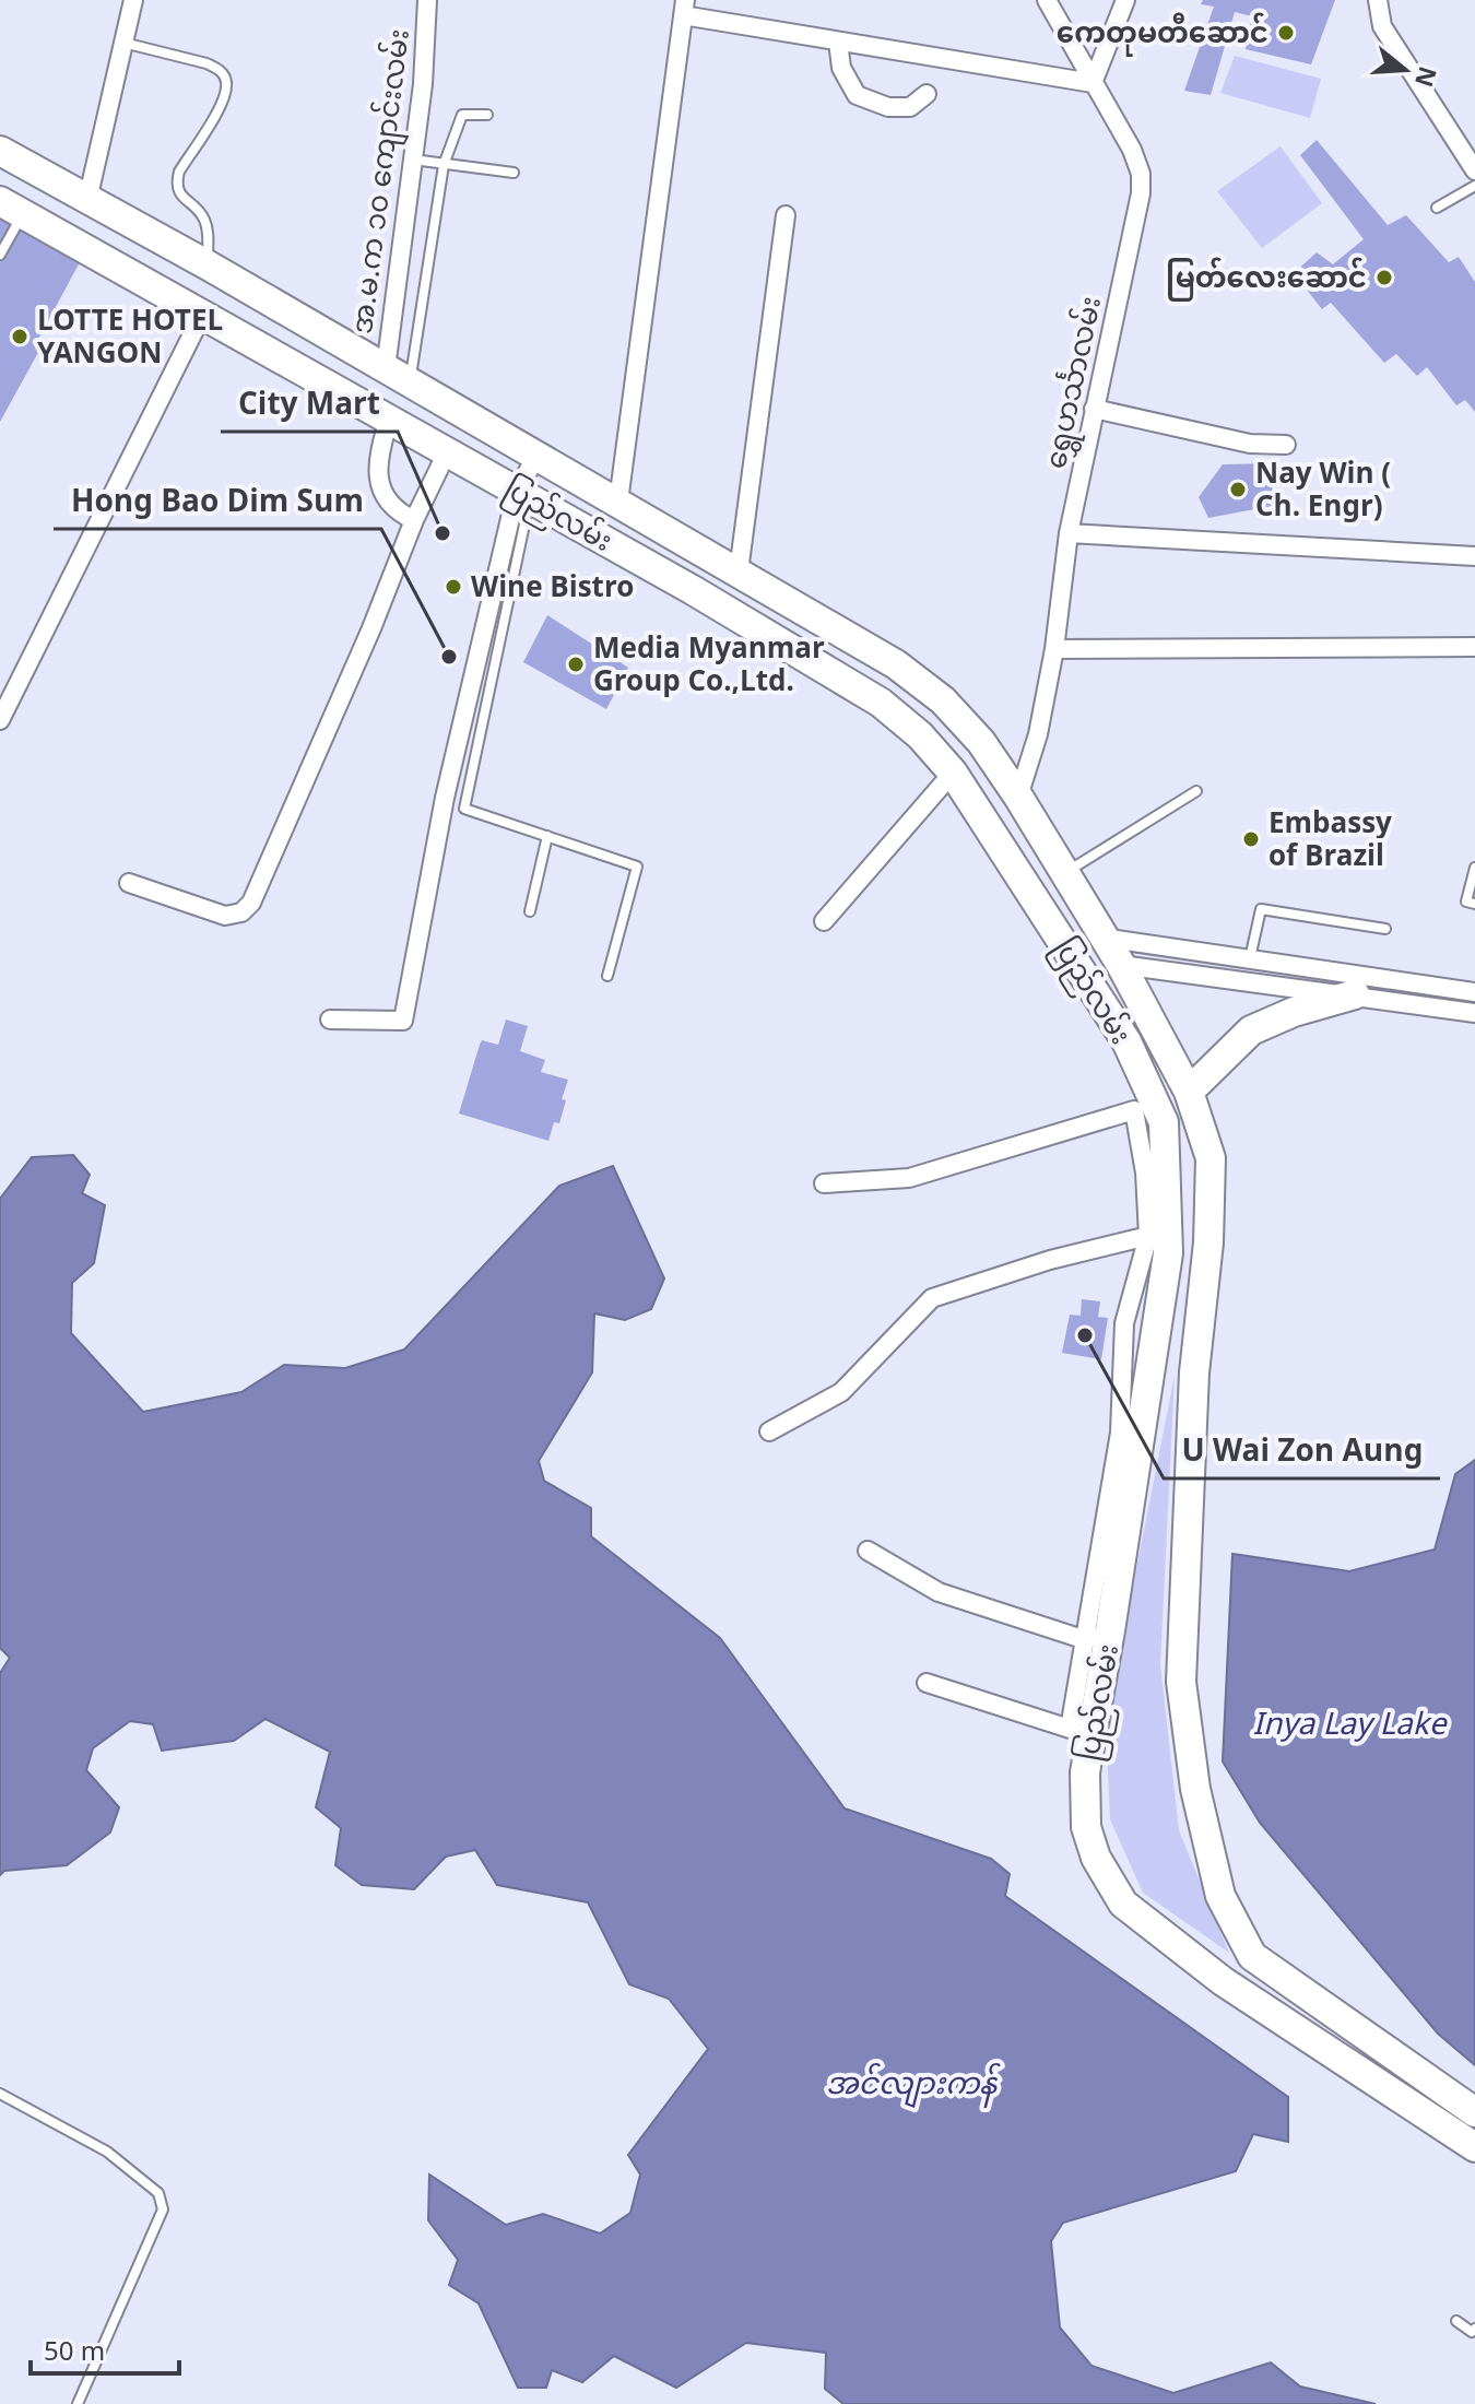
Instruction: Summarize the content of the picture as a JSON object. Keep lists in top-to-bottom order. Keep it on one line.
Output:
{"streets":{"highway":["ပြည်လမ်း"],"street":["အ.မ.က ၁၀ ကျောင်းလမ်း","ရွှေဟင်္သာလမ်း"]},"crossings":[["အ.မ.က ၁၀ ကျောင်းလမ်း","ပြည်လမ်း"],["ရွှေဟင်္သာလမ်း","ပြည်လမ်း"]],"water":["Inya Lay Lake","အင်လျားကန်"],"places":["ကေတုမတီဆောင်","မြတ်လေးဆောင်","LOTTE HOTEL YANGON","Nay Win ( Ch. Engr)","City Mart","Wine Bistro","Hong Bao Dim Sum","Media Myanmar Group Co.,Ltd.","Embassy of Brazil","U Wai Zon Aung"],"scale_bar":"50 m","north":"right"}
